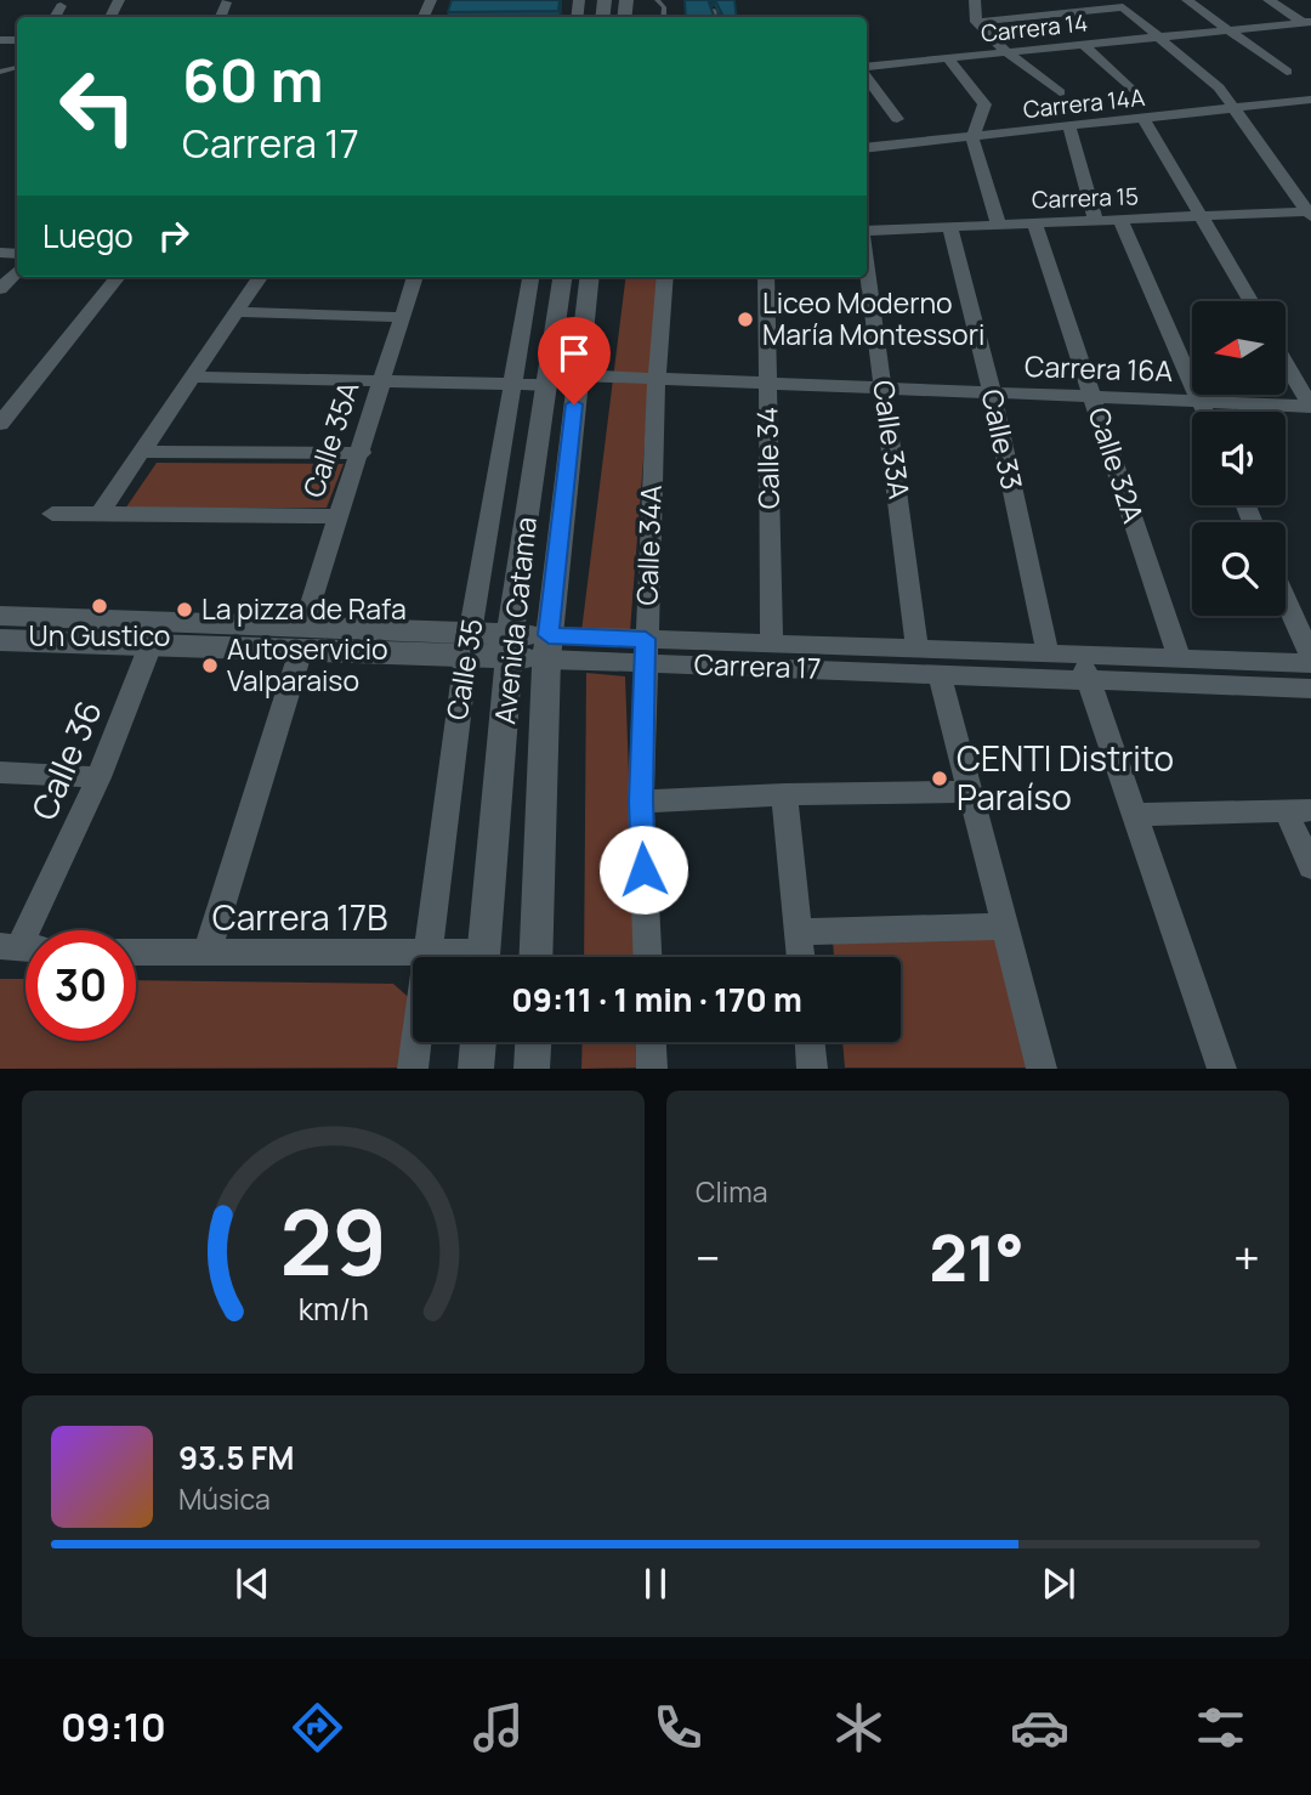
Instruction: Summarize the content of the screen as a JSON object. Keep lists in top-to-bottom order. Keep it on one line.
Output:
{"streets":{"main road":["Avenida Catama","Carrera 17"],"street":["Carrera 14","Carrera 14A","Carrera 15","Carrera 16A","Calle 35A","Calle 33A","Calle 33","Calle 34","Calle 32A","Calle 34A","Calle 35","Calle 36","Carrera 17B"]},"crossings":[["Carrera 15","Calle 33"],["Carrera 15","Calle 32A"],["Carrera 16A","Calle 33A"],["Carrera 16A","Calle 33"],["Carrera 16A","Calle 34"],["Carrera 16A","Calle 32A"],["Carrera 16A","Calle 34A"],["Carrera 16A","Avenida Catama"],["Calle 35A","Carrera 17"],["Calle 35A","Carrera 17B"],["Calle 33A","Carrera 17"],["Calle 33","Carrera 17"],["Calle 34","Carrera 17"],["Calle 32A","Carrera 17"],["Calle 34A","Carrera 17"],["Avenida Catama","Carrera 17"],["Carrera 17","Calle 35"],["Carrera 17","Calle 36"],["Calle 35","Carrera 17B"]],"places":["Liceo Moderno María Montessori","Un Gustico","La pizza de Rafa","Autoservicio Valparaiso","CENTI Distrito Paraíso"],"north":"left","page":{"turn":["60 m","Carrera 17"],"then":"Luego","limit":"30","trip":"09:11 · 1 min · 170 m","tile":"Clima","heat":["−","21°","+"],"song":["93.5 FM","Música"],"tabs":"09:10","gauge":["29","km/h"]}}
